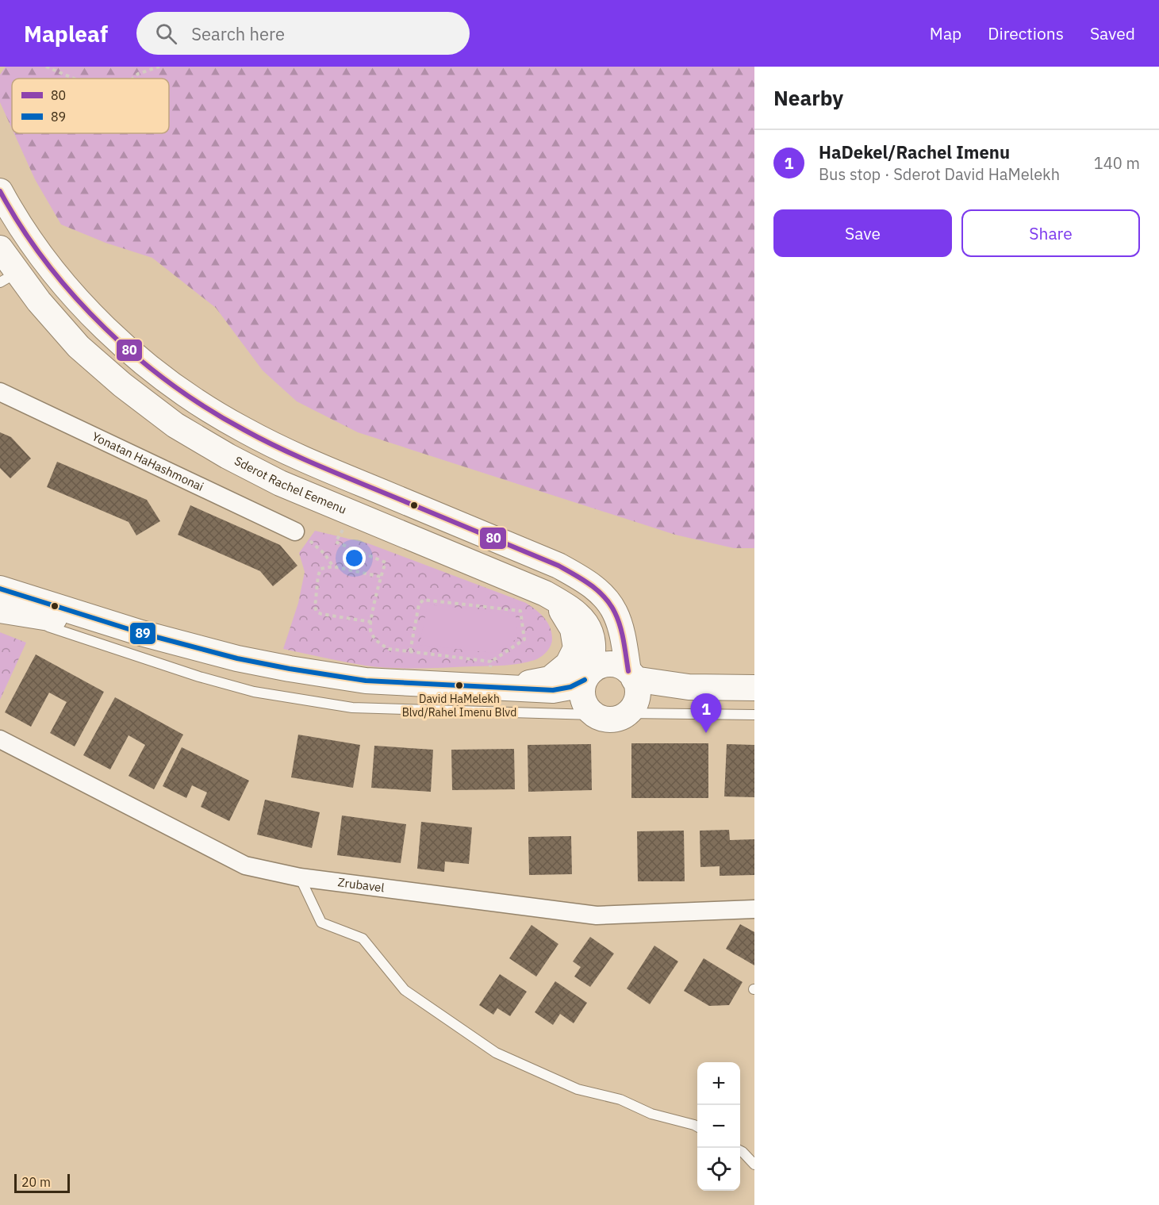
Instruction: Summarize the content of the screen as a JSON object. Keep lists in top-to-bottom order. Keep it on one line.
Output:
{"streets":{"street":["Yonatan HaHashmonai","Sderot Rachel Eemenu","Zrubavel"]},"places":["David HaMelekh Blvd/Rahel Imenu Blvd"],"lines":["transit line 80","transit line 89"],"legend":["80","89"],"scale_bar":"20 m","page":{"header":"Mapleaf","search":"Search here","nav":["Map","Directions","Saved"],"heading":"Nearby","list":[{"mark":"1","name":"HaDekel/Rachel Imenu","note":"Bus stop · Sderot David HaMelekh","value":"140 m"}],"buttons":["Save","Share"],"pins":"1","map_buttons":["+","−"],"scale":"20 m"}}
